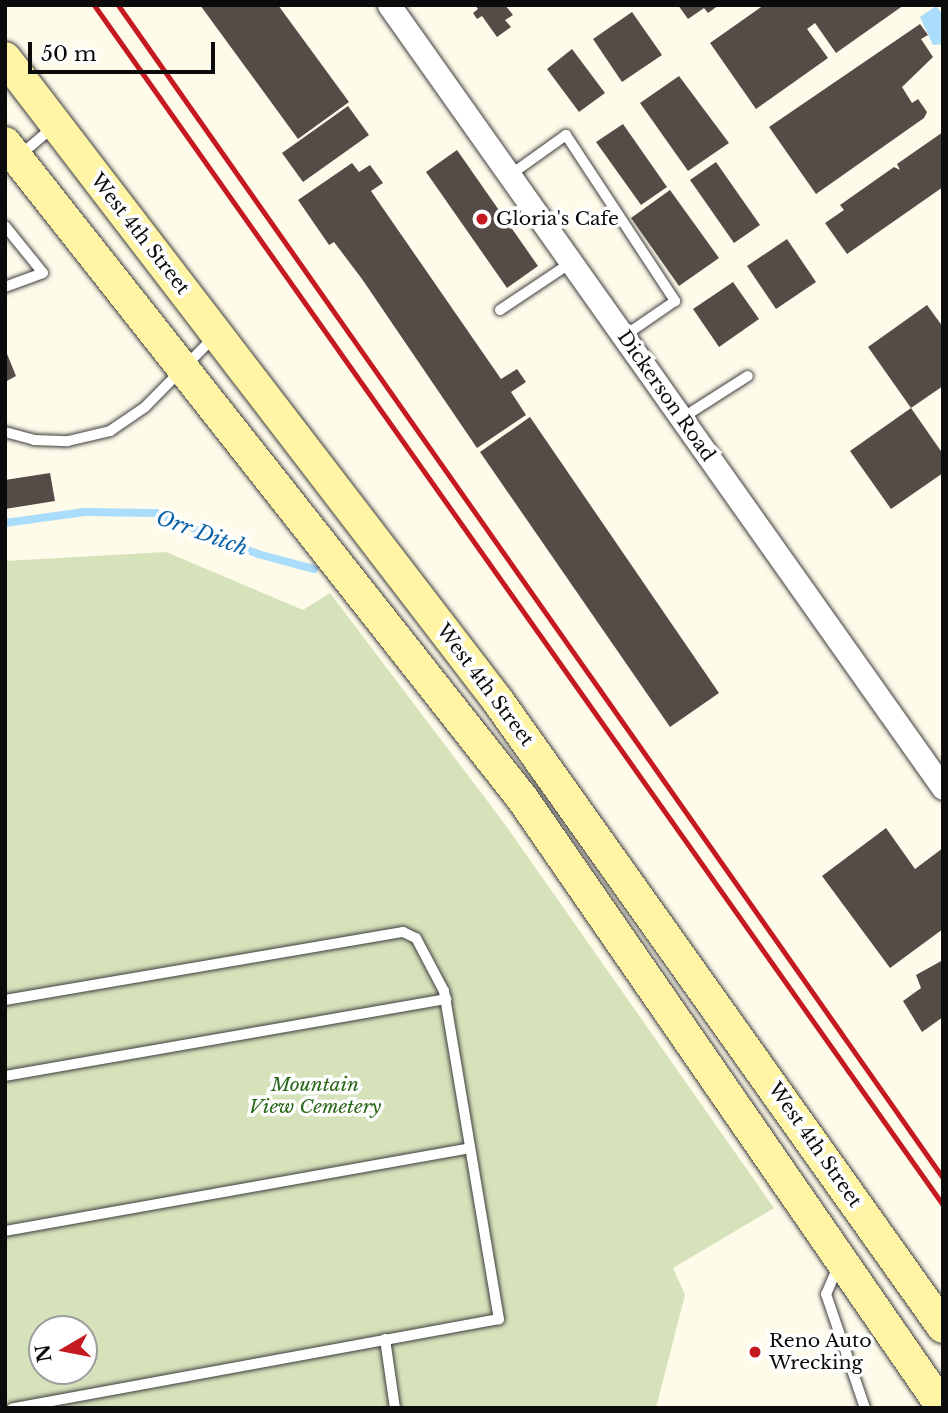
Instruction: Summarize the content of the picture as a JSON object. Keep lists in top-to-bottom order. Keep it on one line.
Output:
{"streets":{"main road":["West 4th Street"],"street":["Dickerson Road"]},"water":["Orr Ditch"],"parks":["Mountain View Cemetery"],"places":["Gloria's Cafe","Reno Auto Wrecking"],"scale_bar":"50 m","north":"left"}
